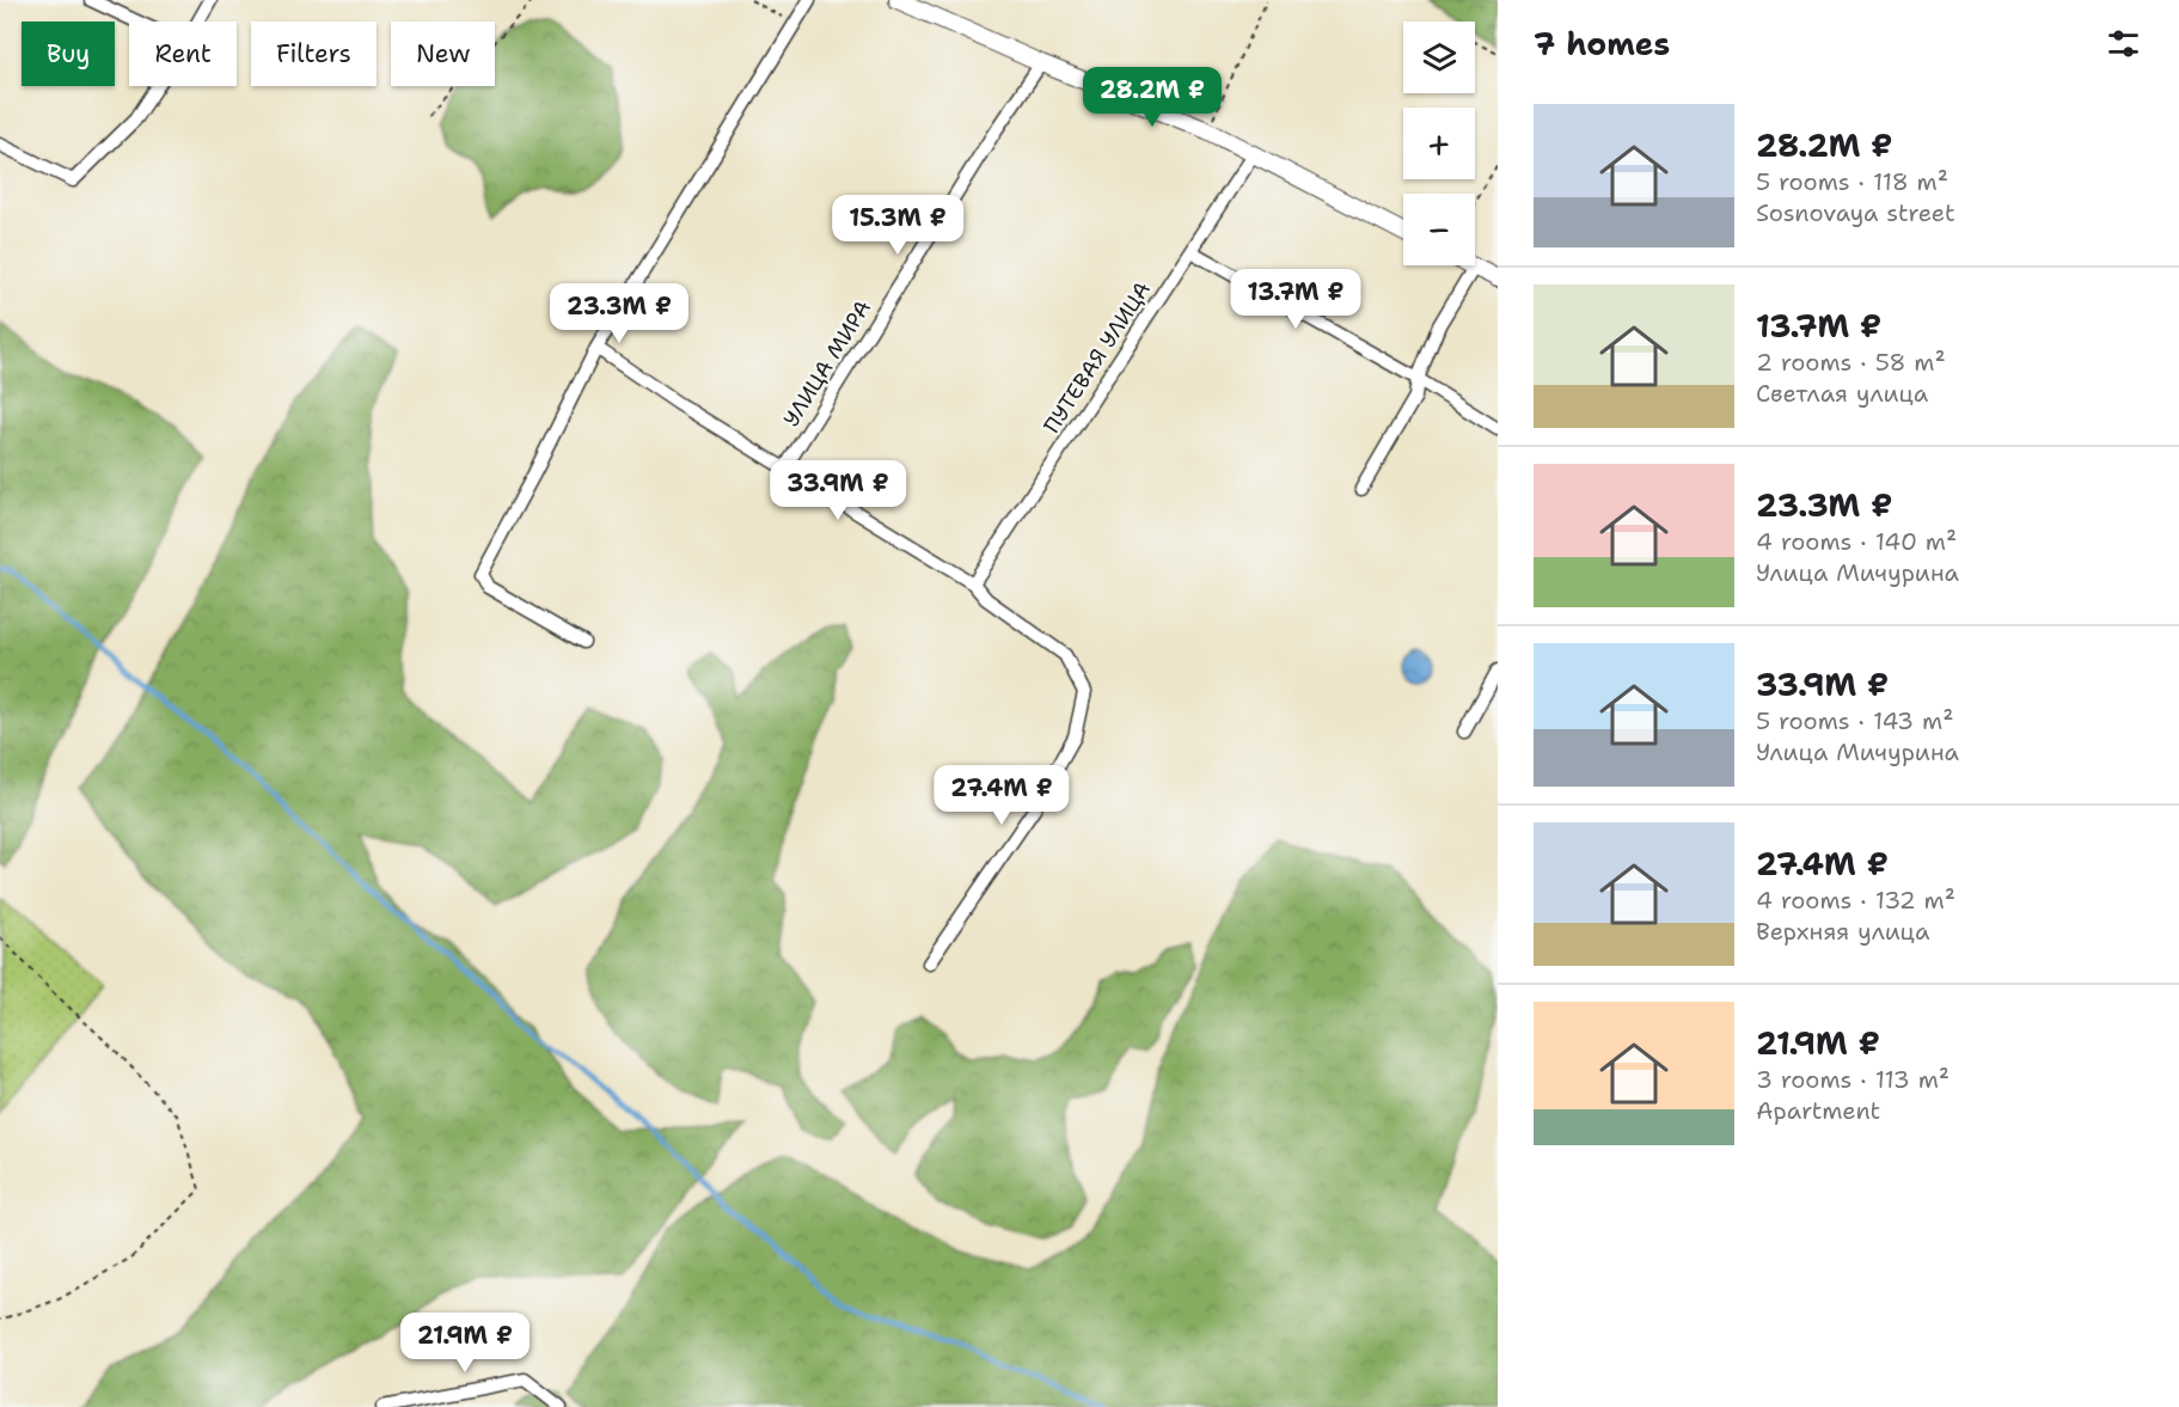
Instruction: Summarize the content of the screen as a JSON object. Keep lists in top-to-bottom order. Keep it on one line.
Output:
{"streets":{"street":["ПУТЕВАЯ УЛИЦА","УЛИЦА МИРА"]},"page":{"heading":"7 homes","map_buttons":["+","−"],"chip":["Buy","Rent","Filters","New"],"price":["28.2M ₽","15.3M ₽","13.7M ₽","23.3M ₽","33.9M ₽","27.4M ₽","21.9M ₽"],"list":[{"name":"28.2M ₽","note":"5 rooms · 118 m² · Sosnovaya street"},{"name":"13.7M ₽","note":"2 rooms · 58 m² · Светлая улица"},{"name":"23.3M ₽","note":"4 rooms · 140 m² · Улица Мичурина"},{"name":"33.9M ₽","note":"5 rooms · 143 m² · Улица Мичурина"},{"name":"27.4M ₽","note":"4 rooms · 132 m² · Верхняя улица"},{"name":"21.9M ₽","note":"3 rooms · 113 m² · Apartment"}]}}
